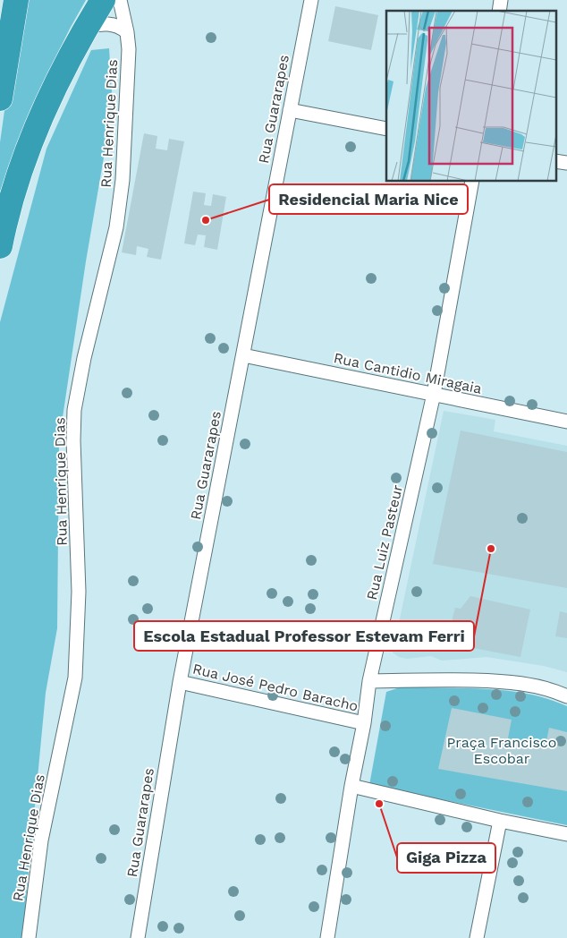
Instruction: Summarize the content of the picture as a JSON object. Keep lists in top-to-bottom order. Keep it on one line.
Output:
{"streets":{"street":["Rua Guararapes","Rua Henrique Dias","Rua Cantidio Miragaia","Rua Luiz Pasteur","Rua José Pedro Baracho"]},"crossings":[["Rua Guararapes","Rua Cantidio Miragaia"],["Rua Guararapes","Rua José Pedro Baracho"],["Rua Cantidio Miragaia","Rua Luiz Pasteur"],["Rua Luiz Pasteur","Rua José Pedro Baracho"]],"parks":["Praça Francisco Escobar"],"places":["Residencial Maria Nice","Escola Estadual Professor Estevam Ferri","Giga Pizza"]}
